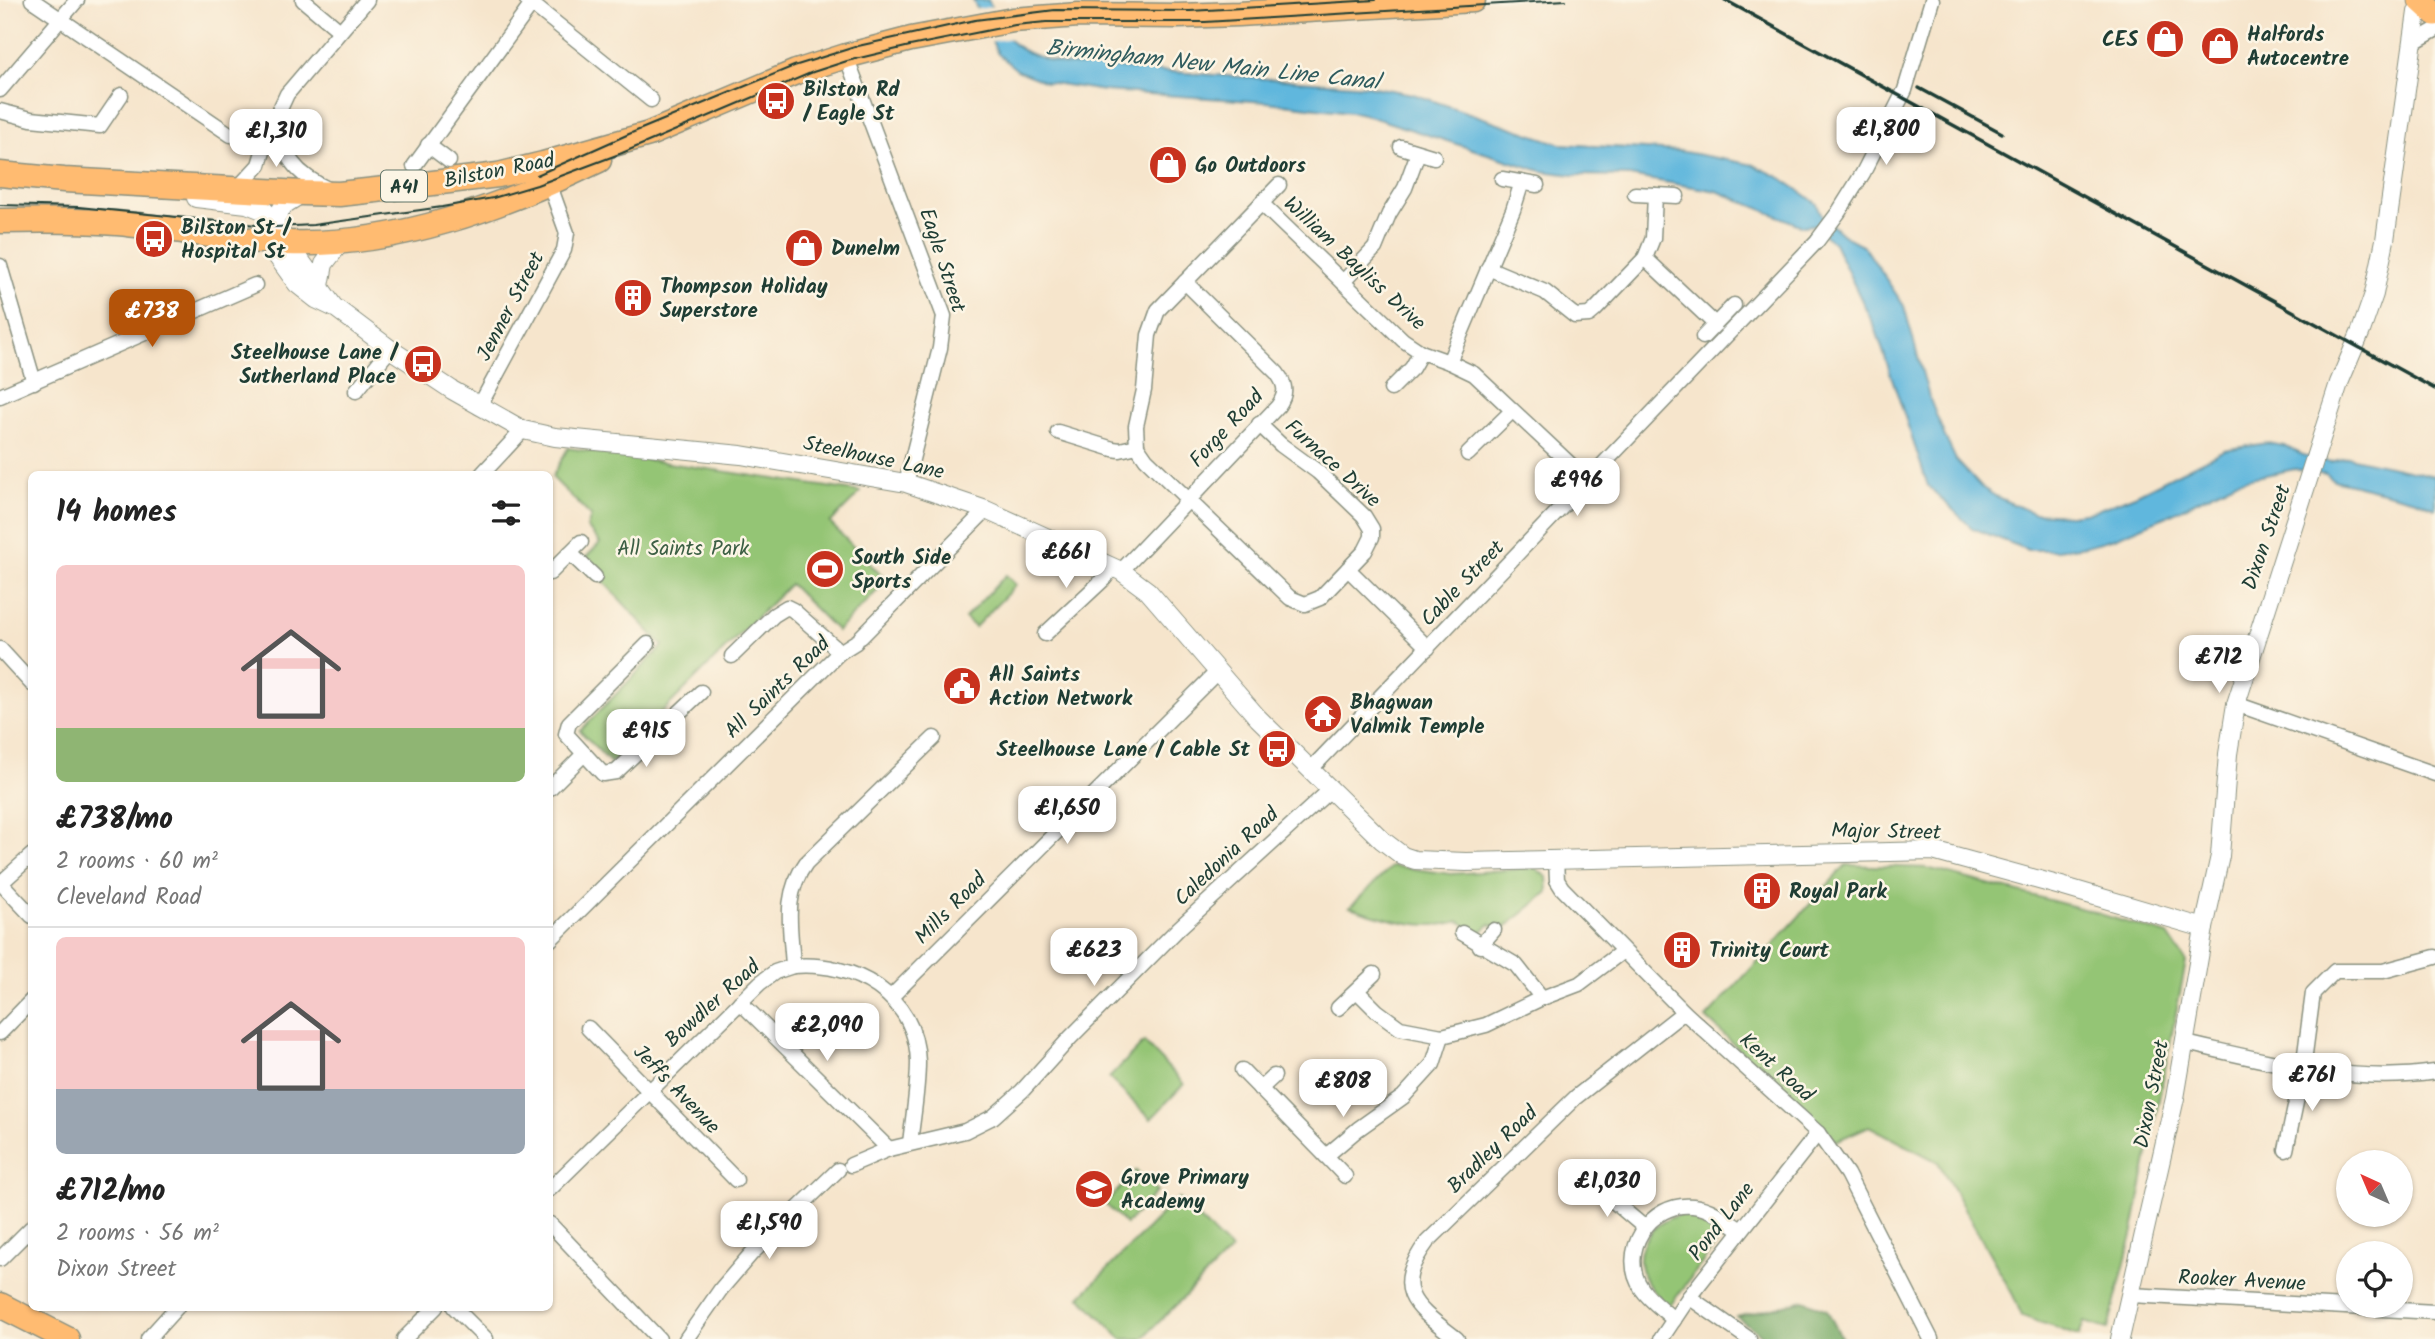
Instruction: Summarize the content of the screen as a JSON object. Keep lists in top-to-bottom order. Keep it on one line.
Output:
{"streets":{"highway":["Bilston Road","A41"],"street":["Eagle Street","William Bayliss Drive","Jenner Street","Forge Road","Steelhouse Lane","Furnace Drive","Dixon Street","Cable Street","All Saints Road","Major Street","Caledonia Road","Mills Road","Bowdler Road","Kent Road","Jeffs Avenue","Bradley Road","Pond Lane","Rooker Avenue"]},"crossings":[["Bilston Road","A41"],["Bilston Road","Eagle Street"],["Bilston Road","Jenner Street"],["Bilston Road","Steelhouse Lane"],["Eagle Street","Steelhouse Lane"],["William Bayliss Drive","Forge Road"],["William Bayliss Drive","Cable Street"],["Jenner Street","Steelhouse Lane"],["Forge Road","Steelhouse Lane"],["Forge Road","Furnace Drive"],["Steelhouse Lane","Cable Street"],["Steelhouse Lane","All Saints Road"],["Steelhouse Lane","Major Street"],["Steelhouse Lane","Caledonia Road"],["Steelhouse Lane","Mills Road"],["Steelhouse Lane","Kent Road"],["Dixon Street","Major Street"],["Dixon Street","Rooker Avenue"],["Major Street","Kent Road"],["Bowdler Road","Jeffs Avenue"],["Kent Road","Bradley Road"],["Kent Road","Pond Lane"]],"water":["Birmingham New Main Line Canal"],"parks":["All Saints Park"],"places":{"shop":["CES","Halfords Autocentre","Go Outdoors","Dunelm"],"bus stop":["Bilston Rd / Eagle St","Bilston St / Hospital St","Steelhouse Lane / Sutherland Place","Steelhouse Lane / Cable St"],"building":["Thompson Holiday Superstore","Royal Park","Trinity Court"],"sports":["South Side Sports"],"public building":["All Saints Action Network"],"temple":["Bhagwan Valmik Temple"],"school or university":["Grove Primary Academy"]},"north":"top left","page":{"price":["£1,800","£1,310","£738","£996","£661","£712","£915","£1,650","£623","£2,090","£761","£808","£1,030","£1,590"],"heading":"14 homes","list":[{"name":"£738/mo","note":"2 rooms · 60 m² · Cleveland Road"},{"name":"£712/mo","note":"2 rooms · 56 m² · Dixon Street"}]}}
